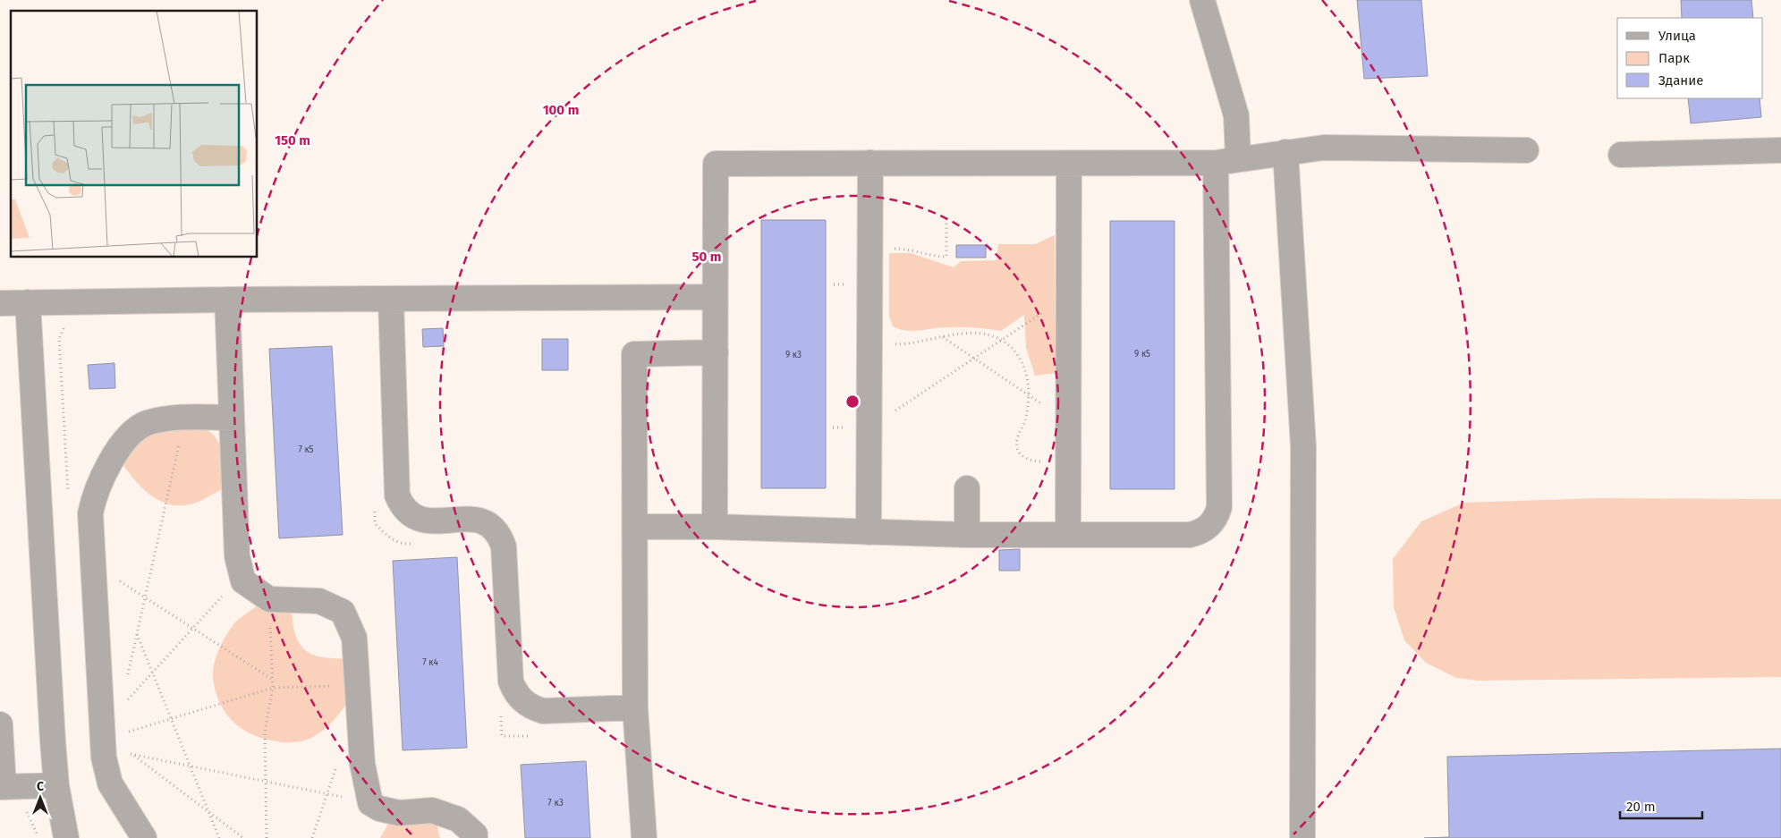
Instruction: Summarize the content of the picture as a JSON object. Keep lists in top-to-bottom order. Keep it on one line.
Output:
{"house_numbers":["9 к5","9 к3","7 к5","7 к4","7 к3"],"legend":["Улица","Парк","Здание"],"scale_bar":"20 m","north":"top","rings":["100 m","150 m","50 m"]}
